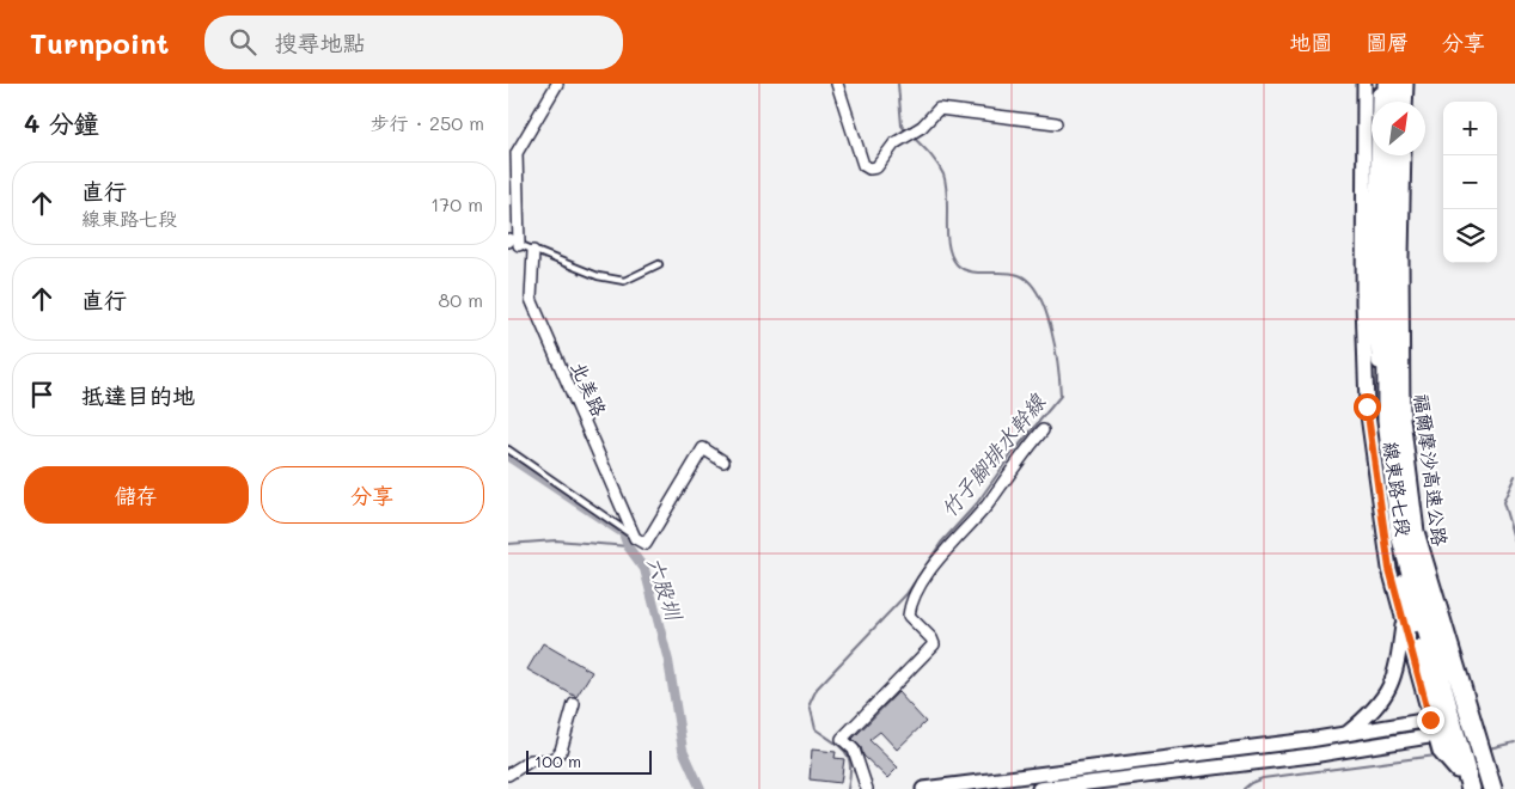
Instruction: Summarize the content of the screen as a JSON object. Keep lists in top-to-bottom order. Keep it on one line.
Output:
{"streets":{"highway":["福爾摩沙高速公路"],"main road":["線東路七段"],"street":["北美路"]},"water":["竹子腳排水幹線","六股圳"],"scale_bar":"100 m","north":"top right","page":{"header":"Turnpoint","search":"搜尋地點","nav":["地圖","圖層","分享"],"heading":["4 分鐘","步行 · 250 m"],"map_buttons":["+","−"],"list":[["直行","線東路七段","170 m"],["直行","80 m"],"抵達目的地"],"buttons":["儲存","分享"],"scale":"100 m"}}
